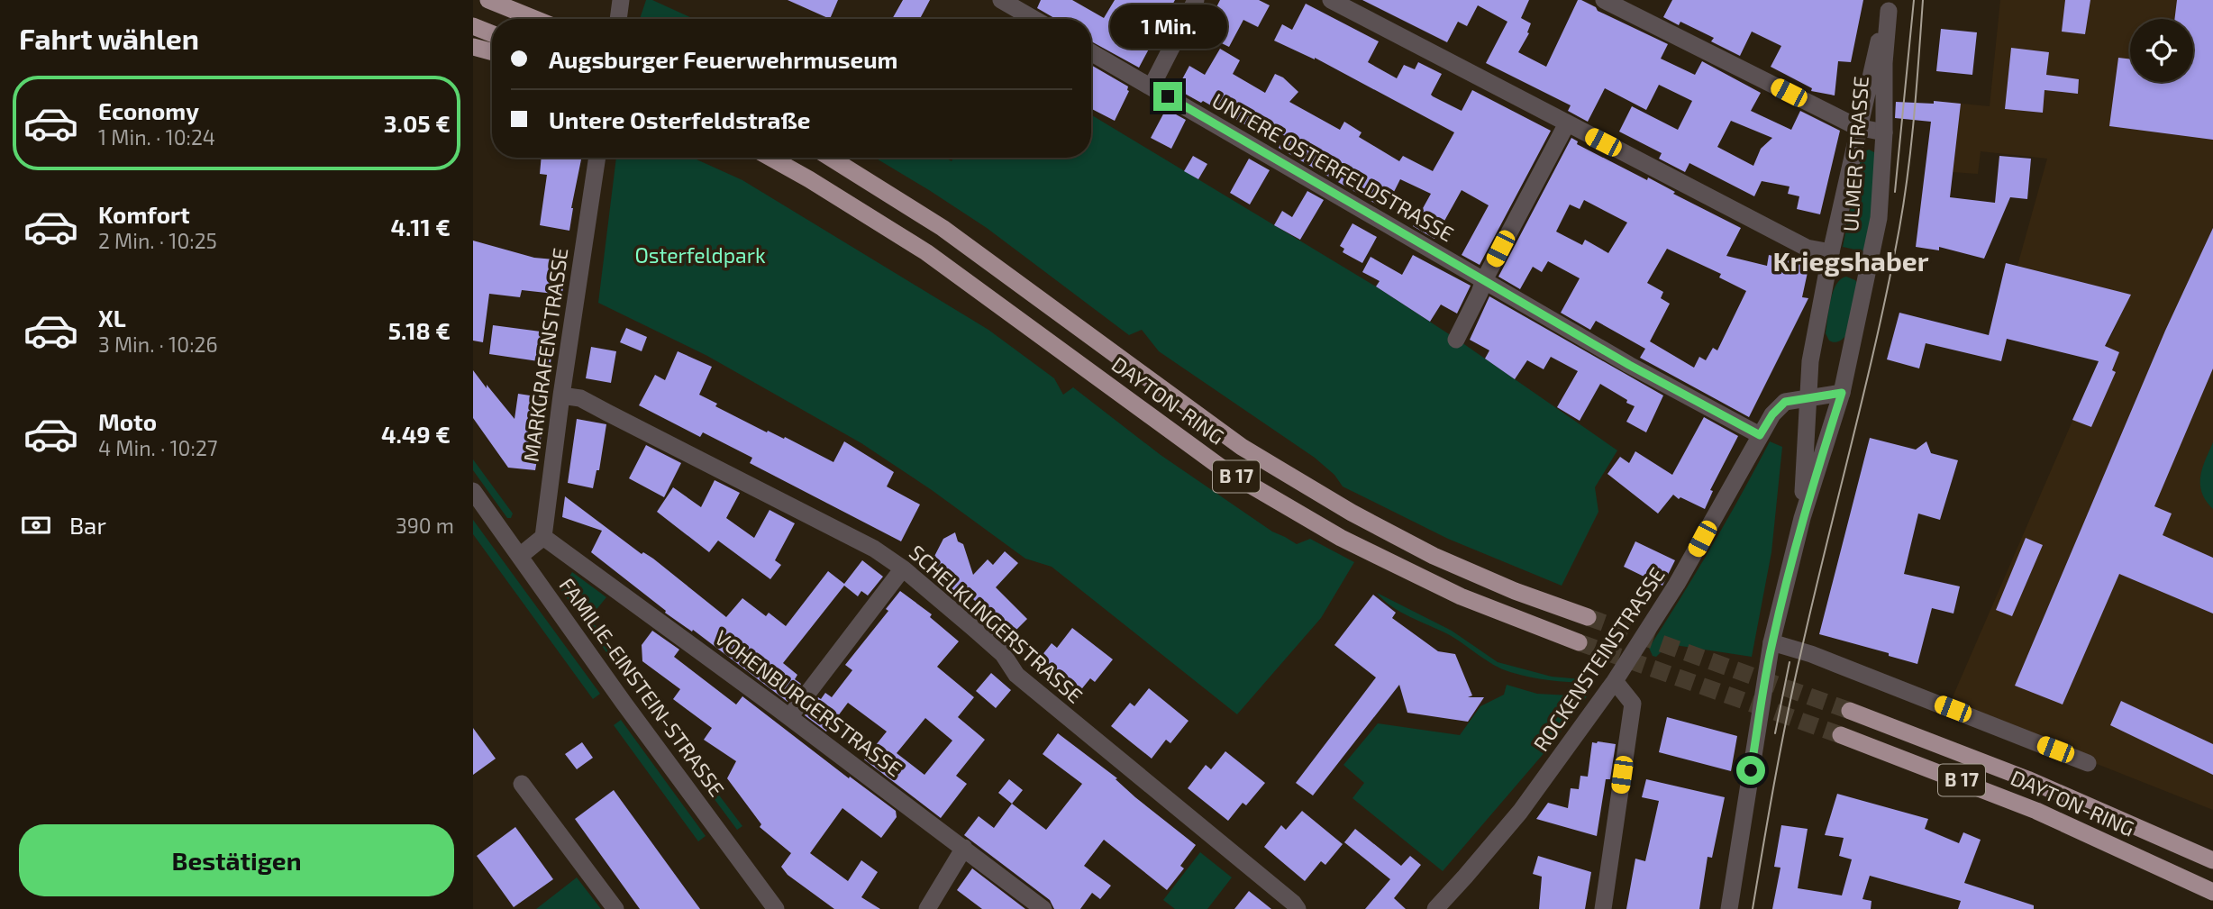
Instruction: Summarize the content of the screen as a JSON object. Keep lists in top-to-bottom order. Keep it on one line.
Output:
{"streets":{"highway":["DAYTON-RING","B 17"],"street":["ULMER STRASSE","UNTERE OSTERFELDSTRASSE","MARKGRAFENSTRASSE","SCHELKLINGERSTRASSE","ROCKENSTEINSTRASSE","FAMILIE-EINSTEIN-STRASSE","VOHENBURGERSTRASSE"]},"crossings":[["ULMER STRASSE","ROCKENSTEINSTRASSE"],["UNTERE OSTERFELDSTRASSE","ROCKENSTEINSTRASSE"],["MARKGRAFENSTRASSE","SCHELKLINGERSTRASSE"],["MARKGRAFENSTRASSE","VOHENBURGERSTRASSE"]],"districts":["Kriegshaber"],"parks":["Osterfeldpark"],"page":{"heading":"Fahrt wählen","bubble":"1 Min.","banner":["Augsburger Feuerwehrmuseum","Untere Osterfeldstraße"],"list":[{"name":"Economy","note":"1 Min. · 10:24","value":"3.05 €"},{"name":"Komfort","note":"2 Min. · 10:25","value":"4.11 €"},{"name":"XL","note":"3 Min. · 10:26","value":"5.18 €"},{"name":"Moto","note":"4 Min. · 10:27","value":"4.49 €"}],"pay":["Bar","390 m"],"buttons":"Bestätigen"}}
